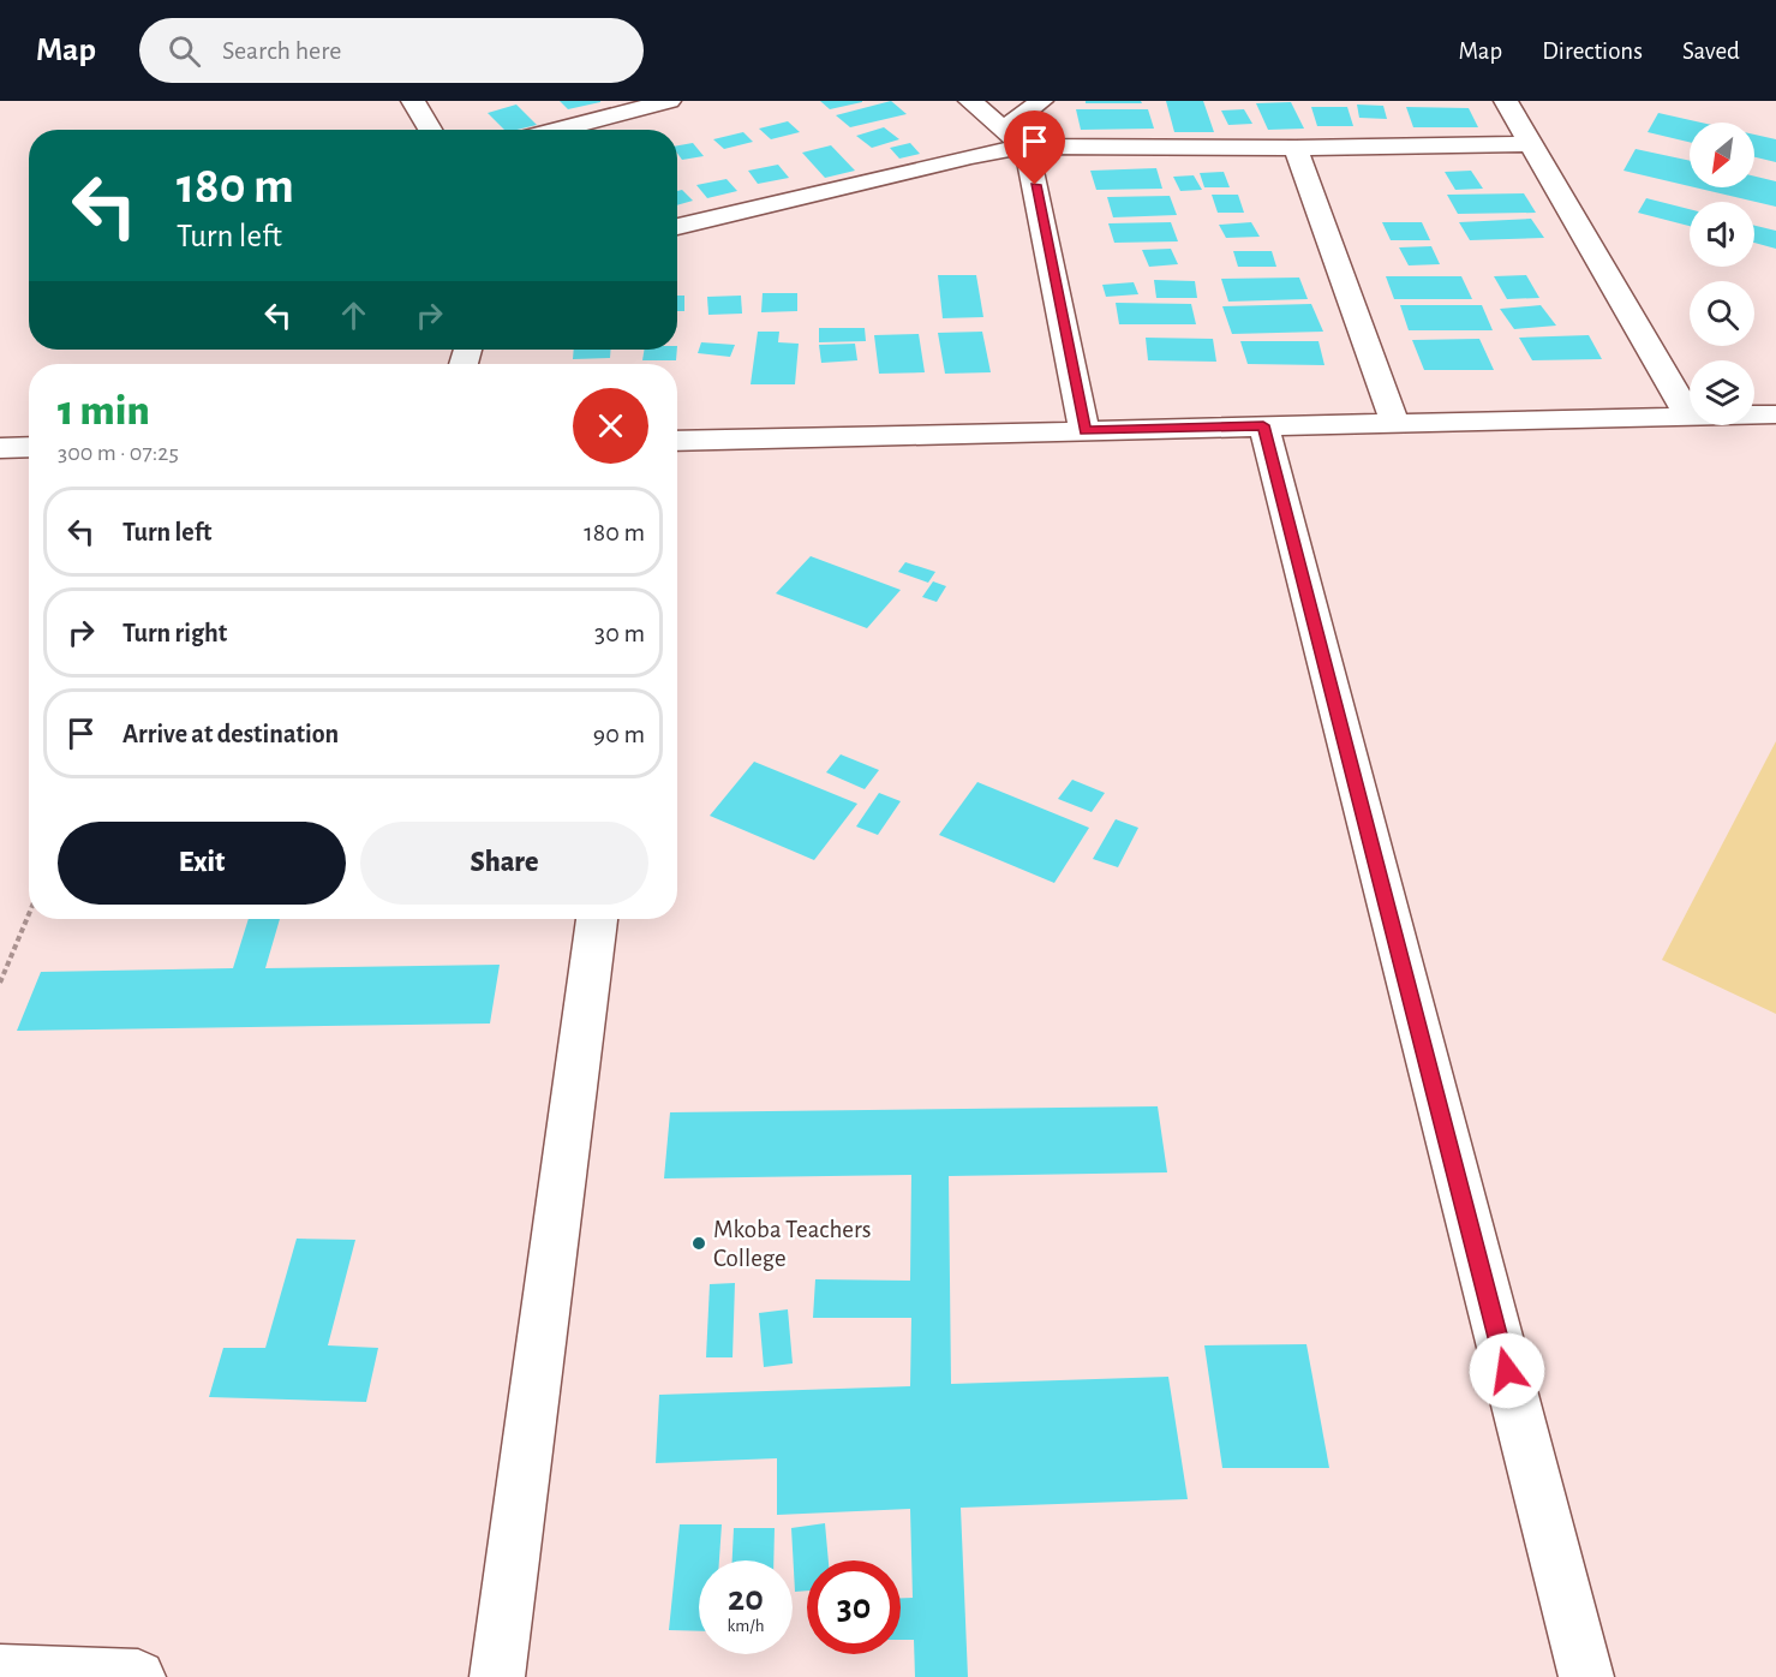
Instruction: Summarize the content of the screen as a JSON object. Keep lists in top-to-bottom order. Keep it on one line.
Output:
{"places":["Mkoba Teachers College"],"north":"bottom left","page":{"header":"Map","search":"Search here","nav":["Map","Directions","Saved"],"turn":["180 m","Turn left"],"heading":["1 min","300 m · 07:25"],"list":[{"name":"Turn left","value":"180 m"},{"name":"Turn right","value":"30 m"},{"name":"Arrive at destination","value":"90 m"}],"buttons":["Exit","Share"],"speed":"20 km/h","limit":"30"}}
